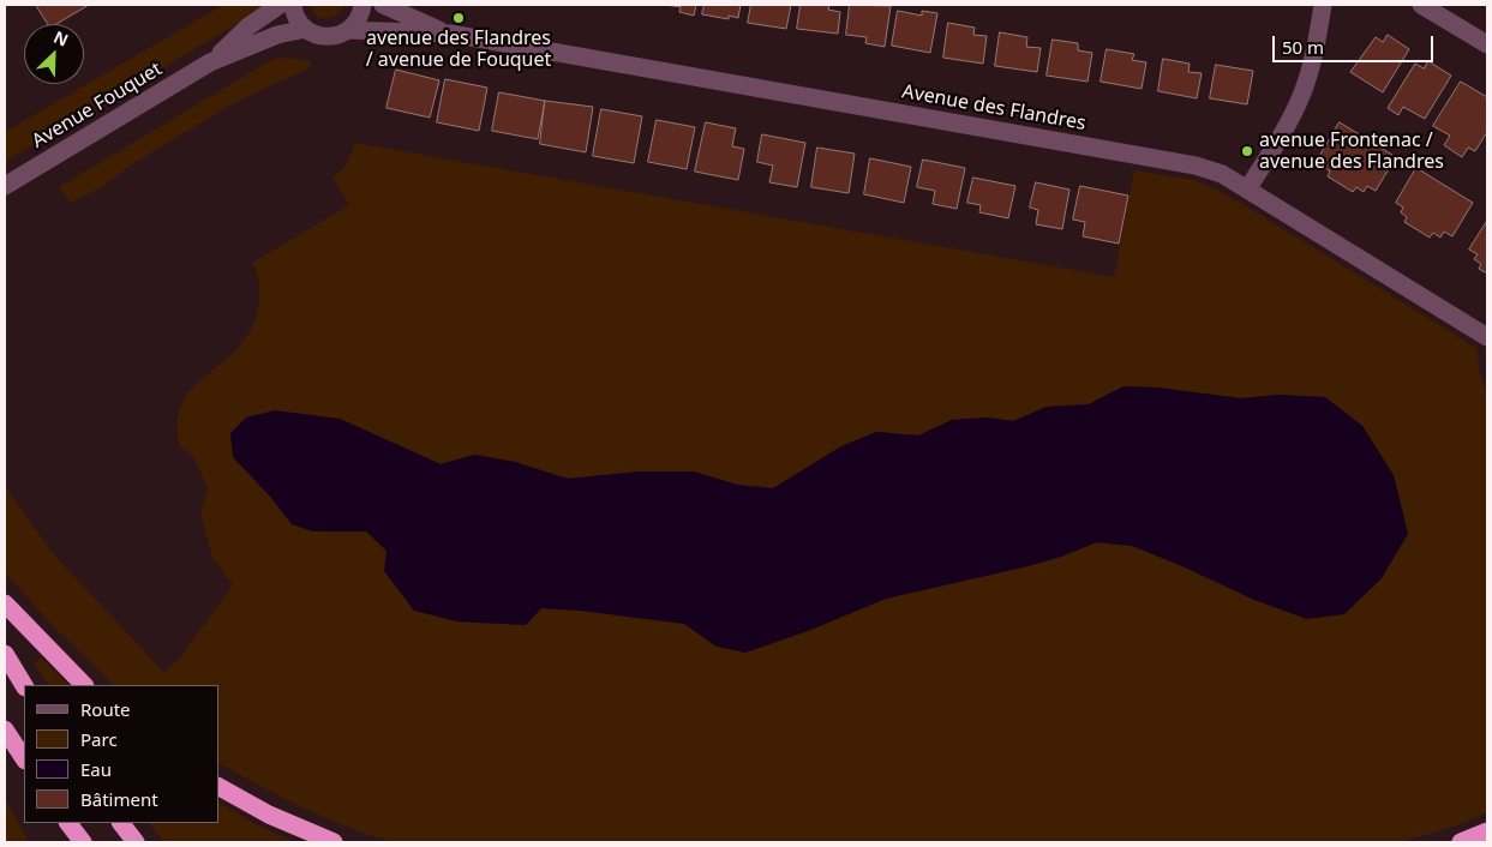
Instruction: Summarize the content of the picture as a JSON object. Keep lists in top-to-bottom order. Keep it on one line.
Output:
{"streets":{"street":["Avenue Fouquet","Avenue des Flandres"]},"crossings":[["Avenue Fouquet","Avenue des Flandres"]],"places":["avenue des Flandres / avenue de Fouquet","avenue Frontenac / avenue des Flandres"],"legend":["Route","Parc","Eau","Bâtiment"],"scale_bar":"50 m","north":"top right"}
